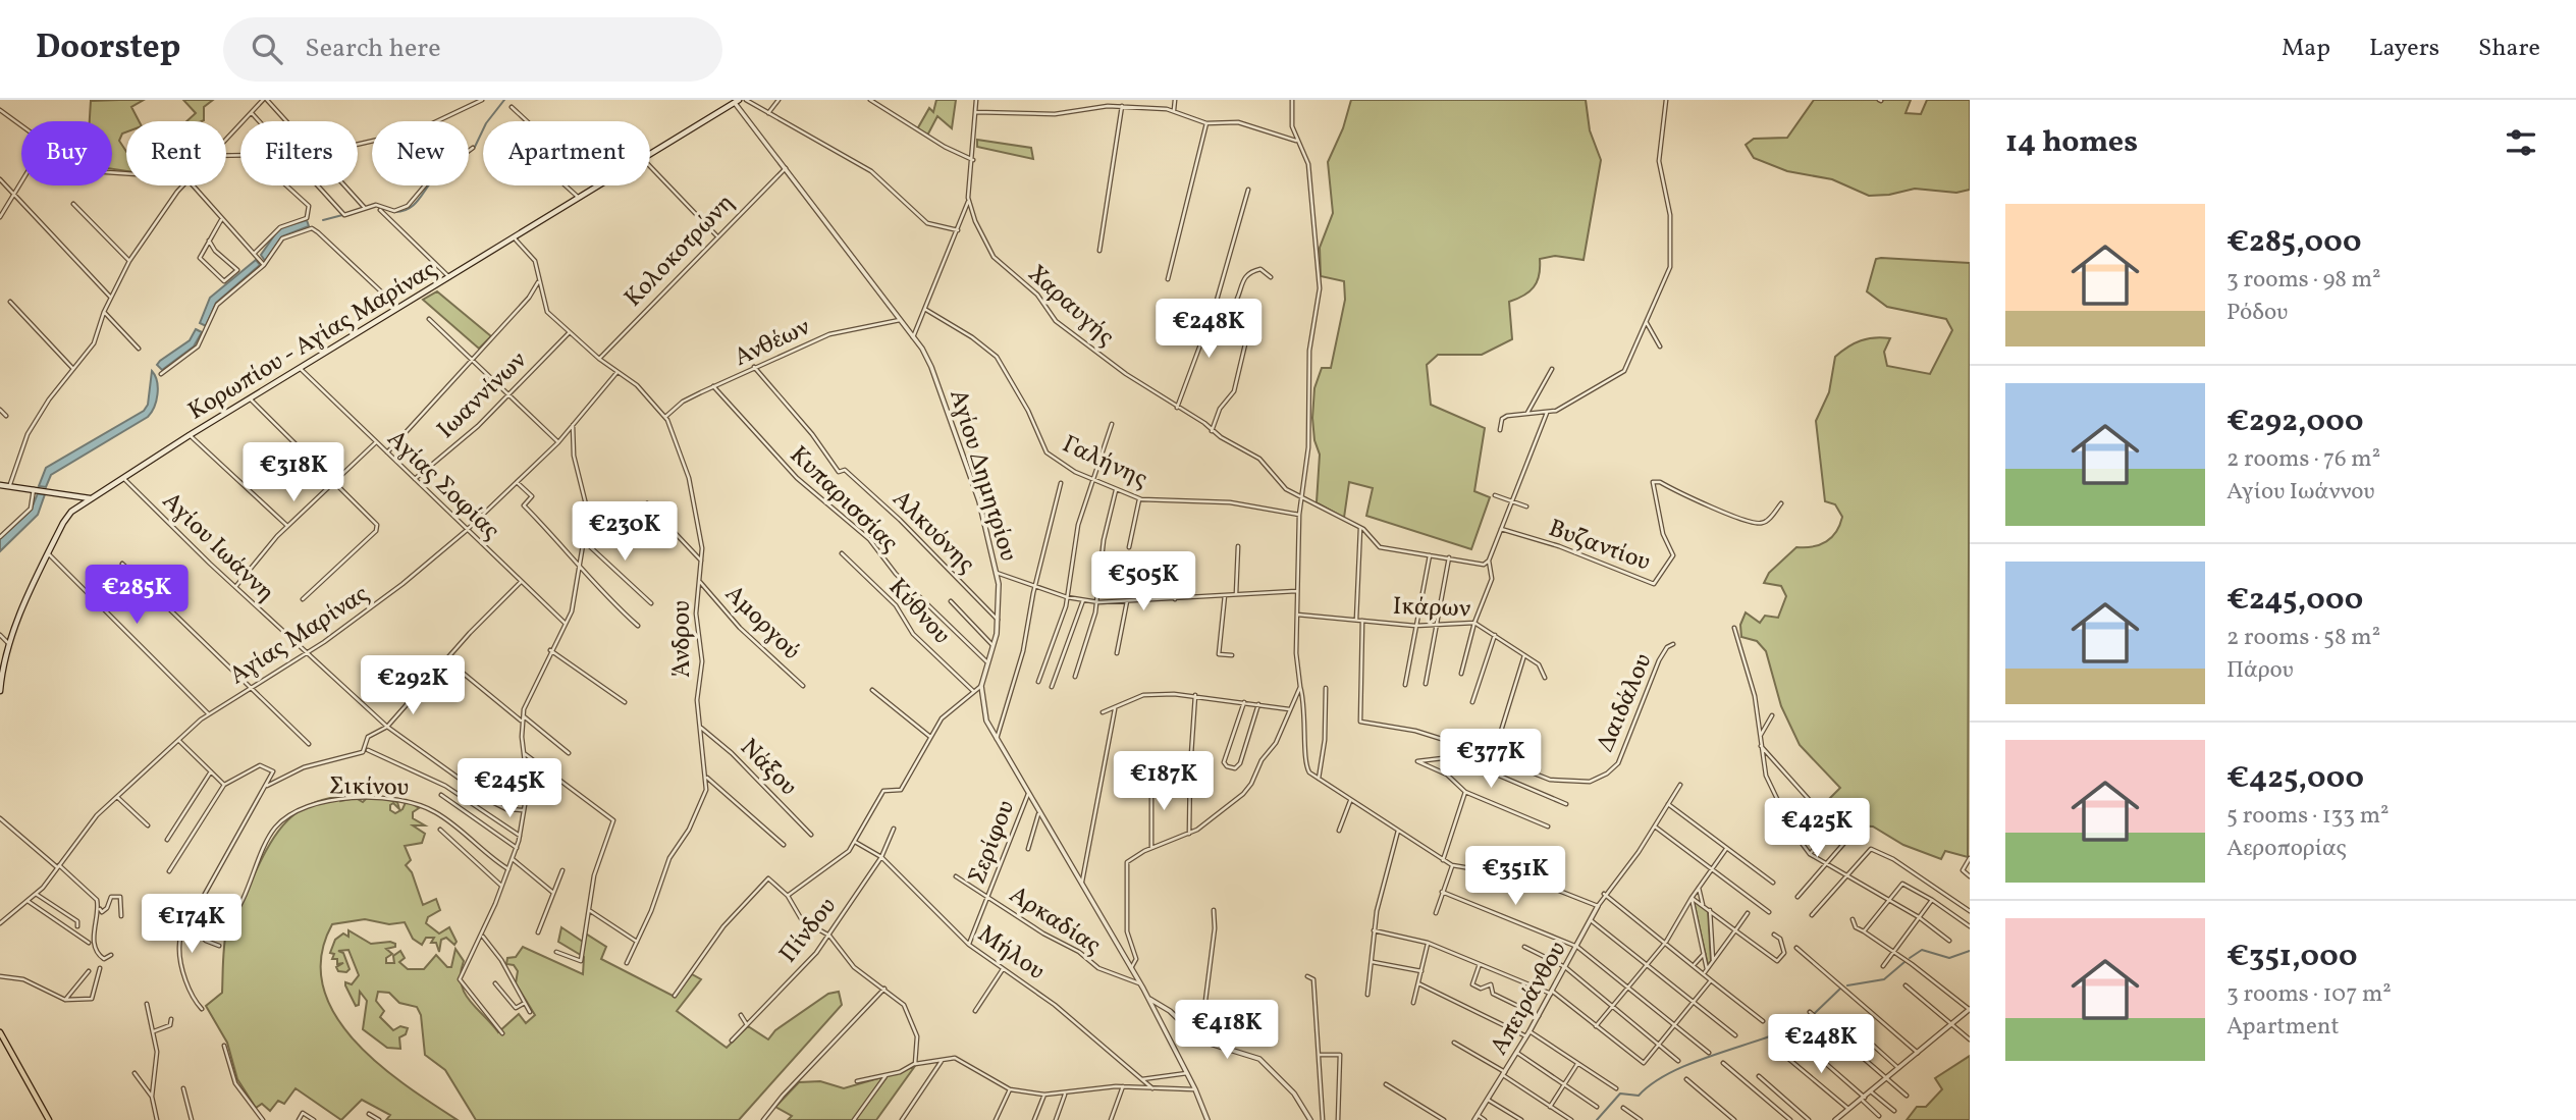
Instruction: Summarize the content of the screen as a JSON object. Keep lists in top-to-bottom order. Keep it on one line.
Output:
{"streets":{"main road":["Κορωπίου - Αγίας Μαρίνας"],"street":["Κολοκοτρώνη","Χαραυγής","Ανθέων","Ιωαννίνων","Γαλήνης","Αγίου Δημητρίου","Αγίας Σοφίας","Κυπαρισσίας","Αλκυόνης","Βυζαντίου","Αγίου Ιωάννη","Ικάρων","Κύθνου","Αμοργού","Αγίας Μαρίνας","Άνδρου","Δαιδάλου","Νάξου","Σικίνου","Σερίφου","Αρκαδίας","Πίνδου","Μήλου","Απειράνθου"]},"crossings":[["Κολοκοτρώνη","Αγίου Δημητρίου"],["Κολοκοτρώνη","Άνδρου"],["Κορωπίου - Αγίας Μαρίνας","Αγίου Δημητρίου"],["Κορωπίου - Αγίας Μαρίνας","Αγίας Σοφίας"],["Κορωπίου - Αγίας Μαρίνας","Αγίου Ιωάννη"],["Κορωπίου - Αγίας Μαρίνας","Άνδρου"],["Ανθέων","Αγίου Δημητρίου"],["Ανθέων","Κυπαρισσίας"],["Ανθέων","Αλκυόνης"],["Ανθέων","Άνδρου"],["Ιωαννίνων","Αγίας Σοφίας"],["Ιωαννίνων","Άνδρου"],["Αγίου Δημητρίου","Κυπαρισσίας"],["Αγίου Δημητρίου","Αλκυόνης"],["Αγίου Δημητρίου","Σερίφου"],["Αγίου Δημητρίου","Αρκαδίας"],["Αγίας Σοφίας","Αγίας Μαρίνας"],["Αγίου Ιωάννη","Αγίας Μαρίνας"],["Ικάρων","Δαιδάλου"],["Αμοργού","Άνδρου"],["Αγίας Μαρίνας","Άνδρου"],["Άνδρου","Νάξου"],["Σερίφου","Αρκαδίας"],["Σερίφου","Μήλου"],["Πίνδου","Μήλου"]],"page":{"header":"Doorstep","search":"Search here","nav":["Map","Layers","Share"],"heading":"14 homes","chip":["Buy","Rent","Filters","New","Apartment"],"list":[{"name":"€285,000","note":"3 rooms · 98 m² · Ρόδου"},{"name":"€292,000","note":"2 rooms · 76 m² · Αγίου Ιωάννου"},{"name":"€245,000","note":"2 rooms · 58 m² · Πάρου"},{"name":"€425,000","note":"5 rooms · 133 m² · Αεροπορίας"},{"name":"€351,000","note":"3 rooms · 107 m² · Apartment"}],"price":["€248K","€318K","€230K","€505K","€285K","€292K","€377K","€187K","€245K","€425K","€351K","€174K","€418K","€248K"]}}
